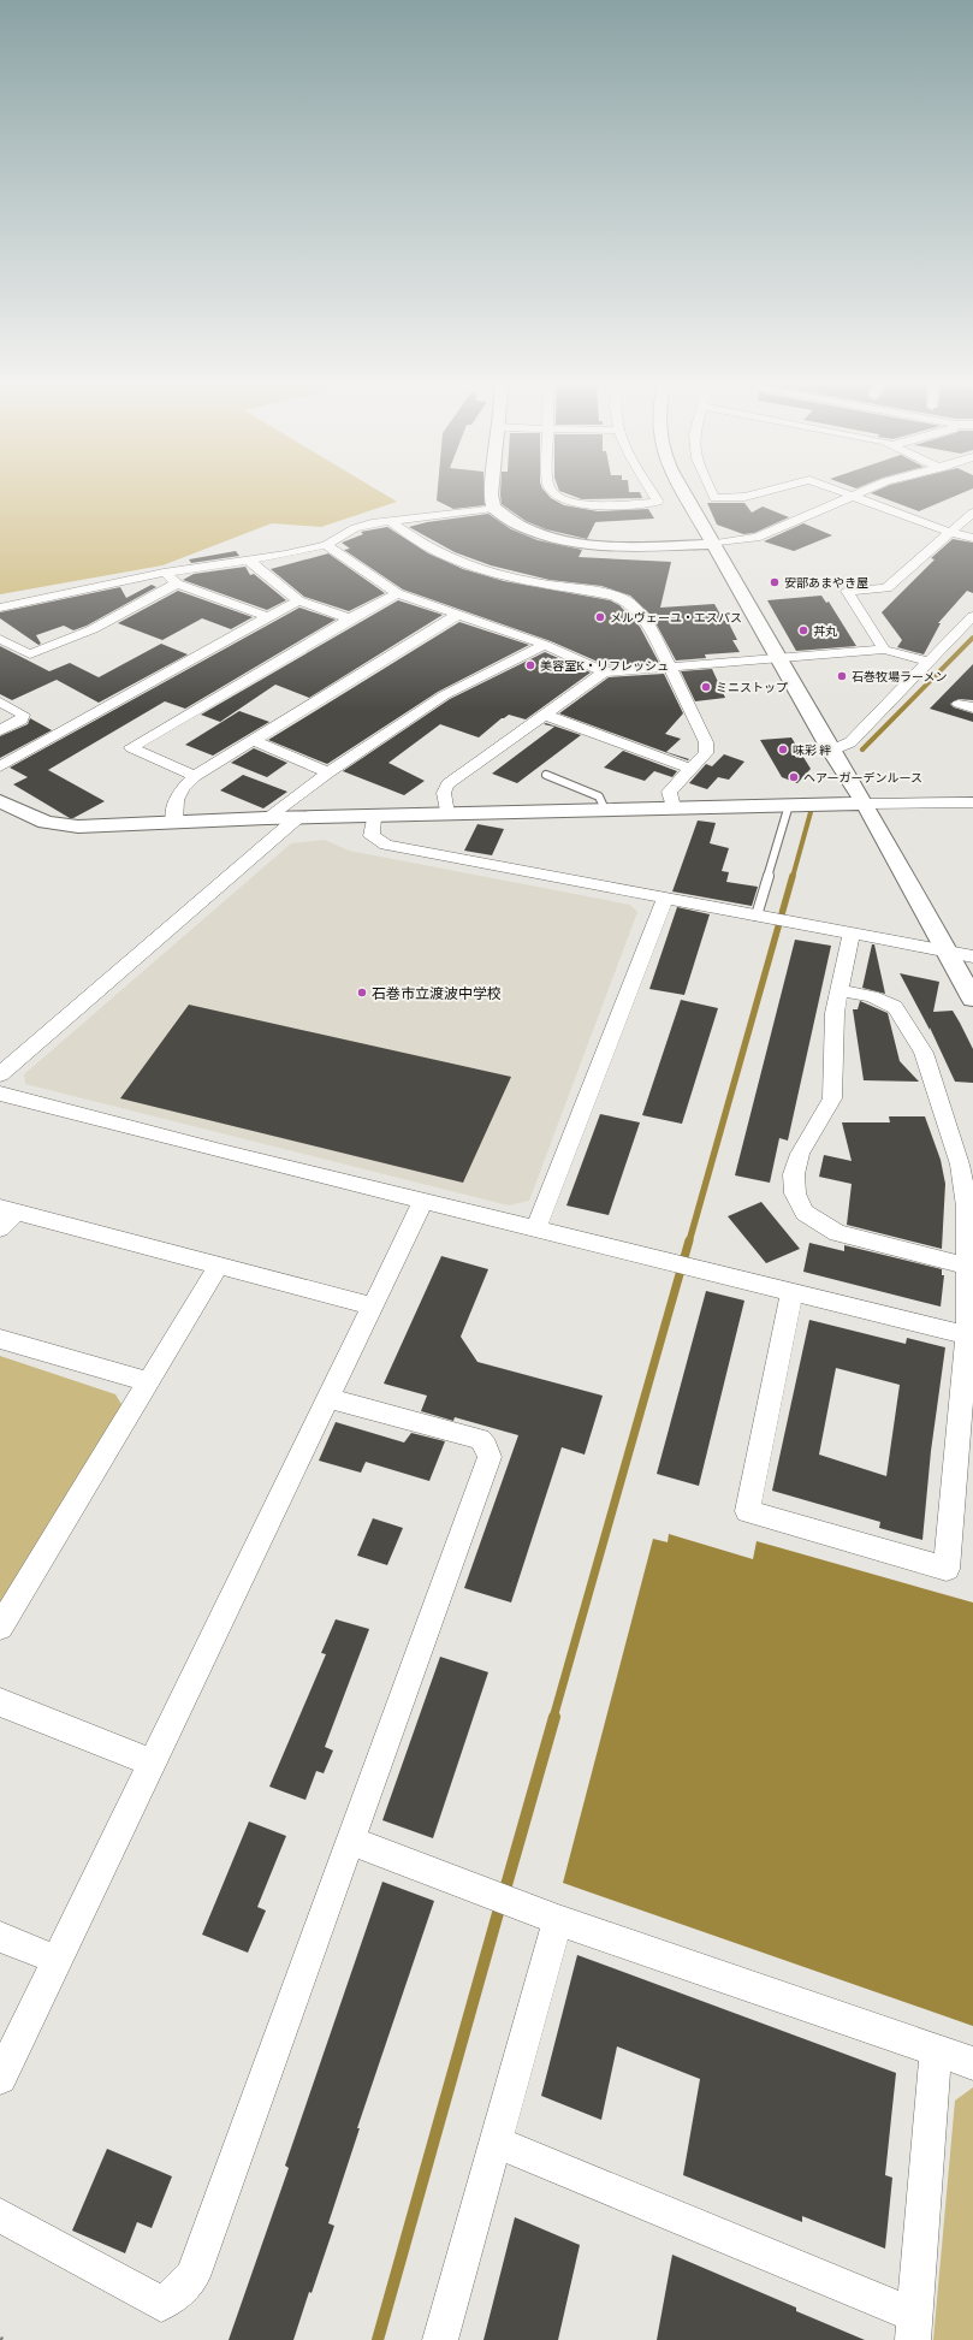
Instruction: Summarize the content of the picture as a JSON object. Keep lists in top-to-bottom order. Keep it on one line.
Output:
{"places":["安部あまやき屋","メルヴェーユ・エスパス","丼丸","美容室K・リフレッシュ","石巻牧場ラーメン","ミニストップ","味彩 絆","ヘアーガーデンルース","石巻市立渡波中学校"]}
